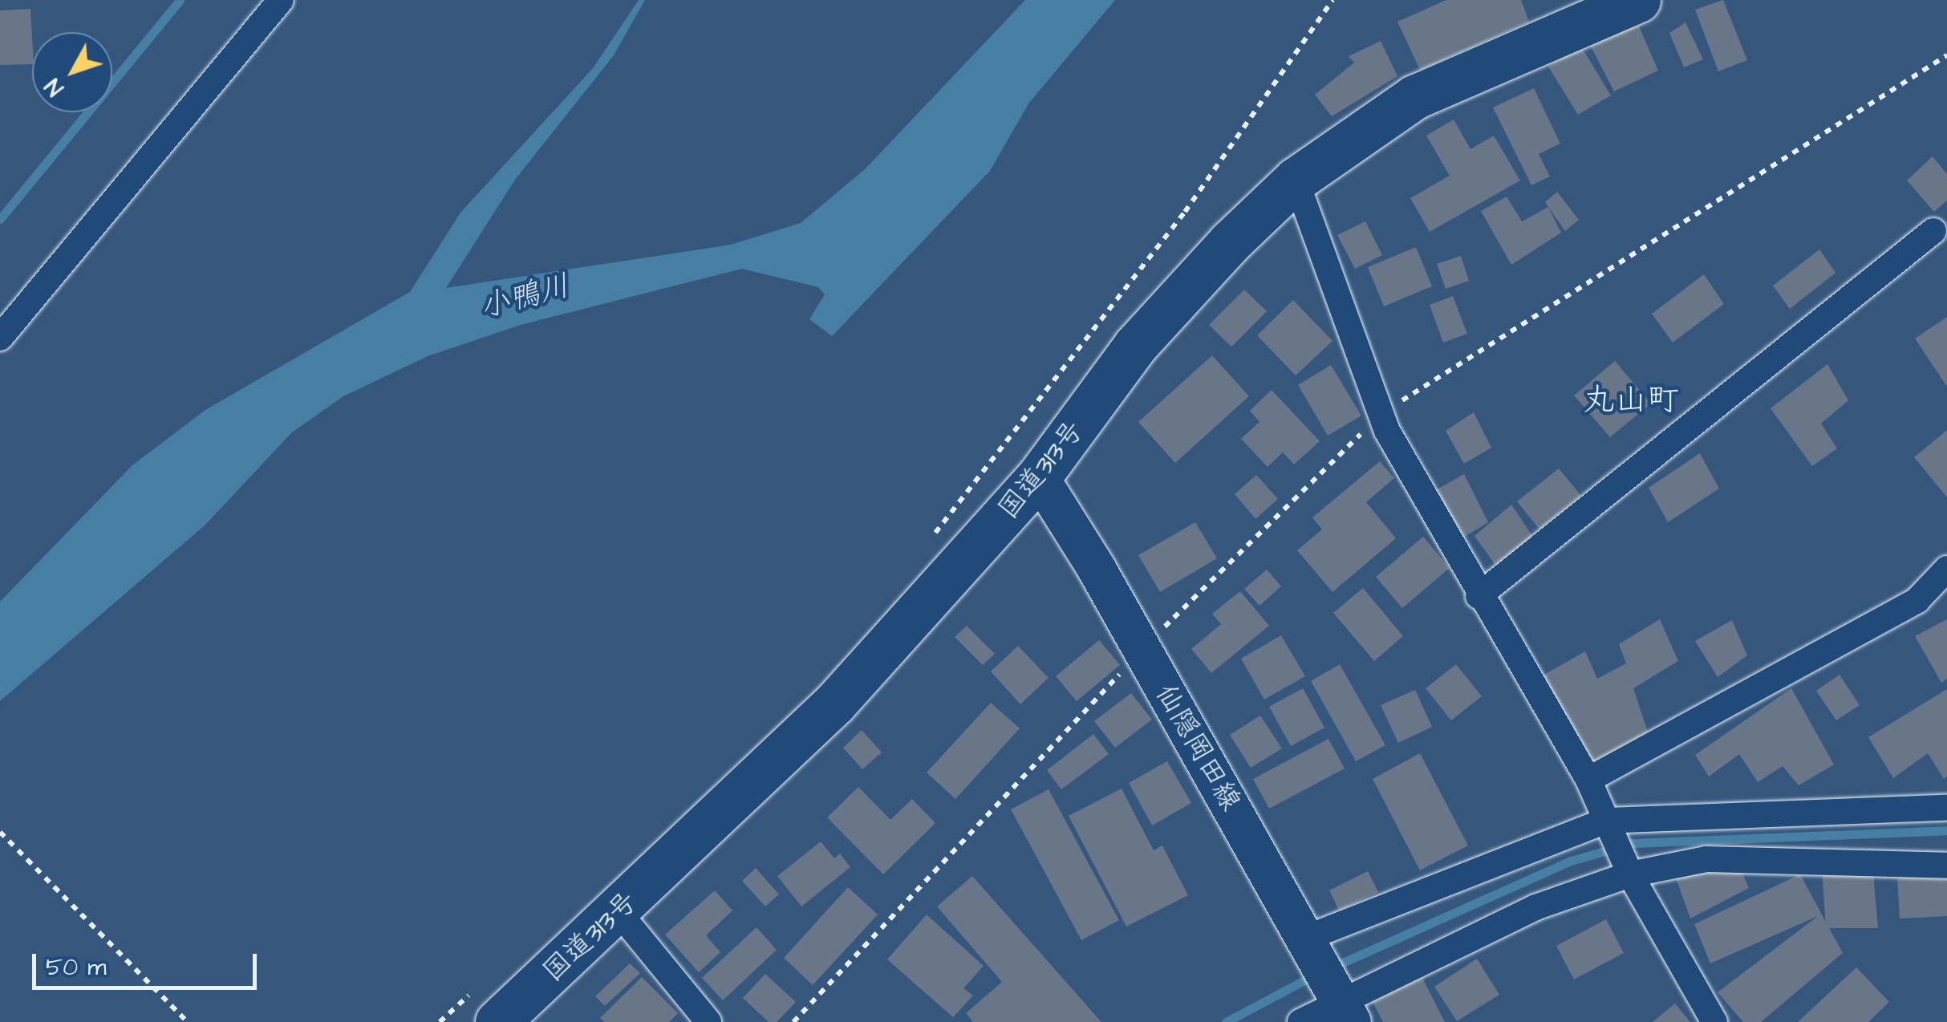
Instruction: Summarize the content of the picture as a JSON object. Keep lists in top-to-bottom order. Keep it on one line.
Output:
{"streets":{"highway":["国道313号"],"main road":["仙隠岡田線"]},"crossings":[["国道313号","仙隠岡田線"]],"districts":["丸山町"],"water":["小鴨川"],"scale_bar":"50 m","north":"bottom left"}
